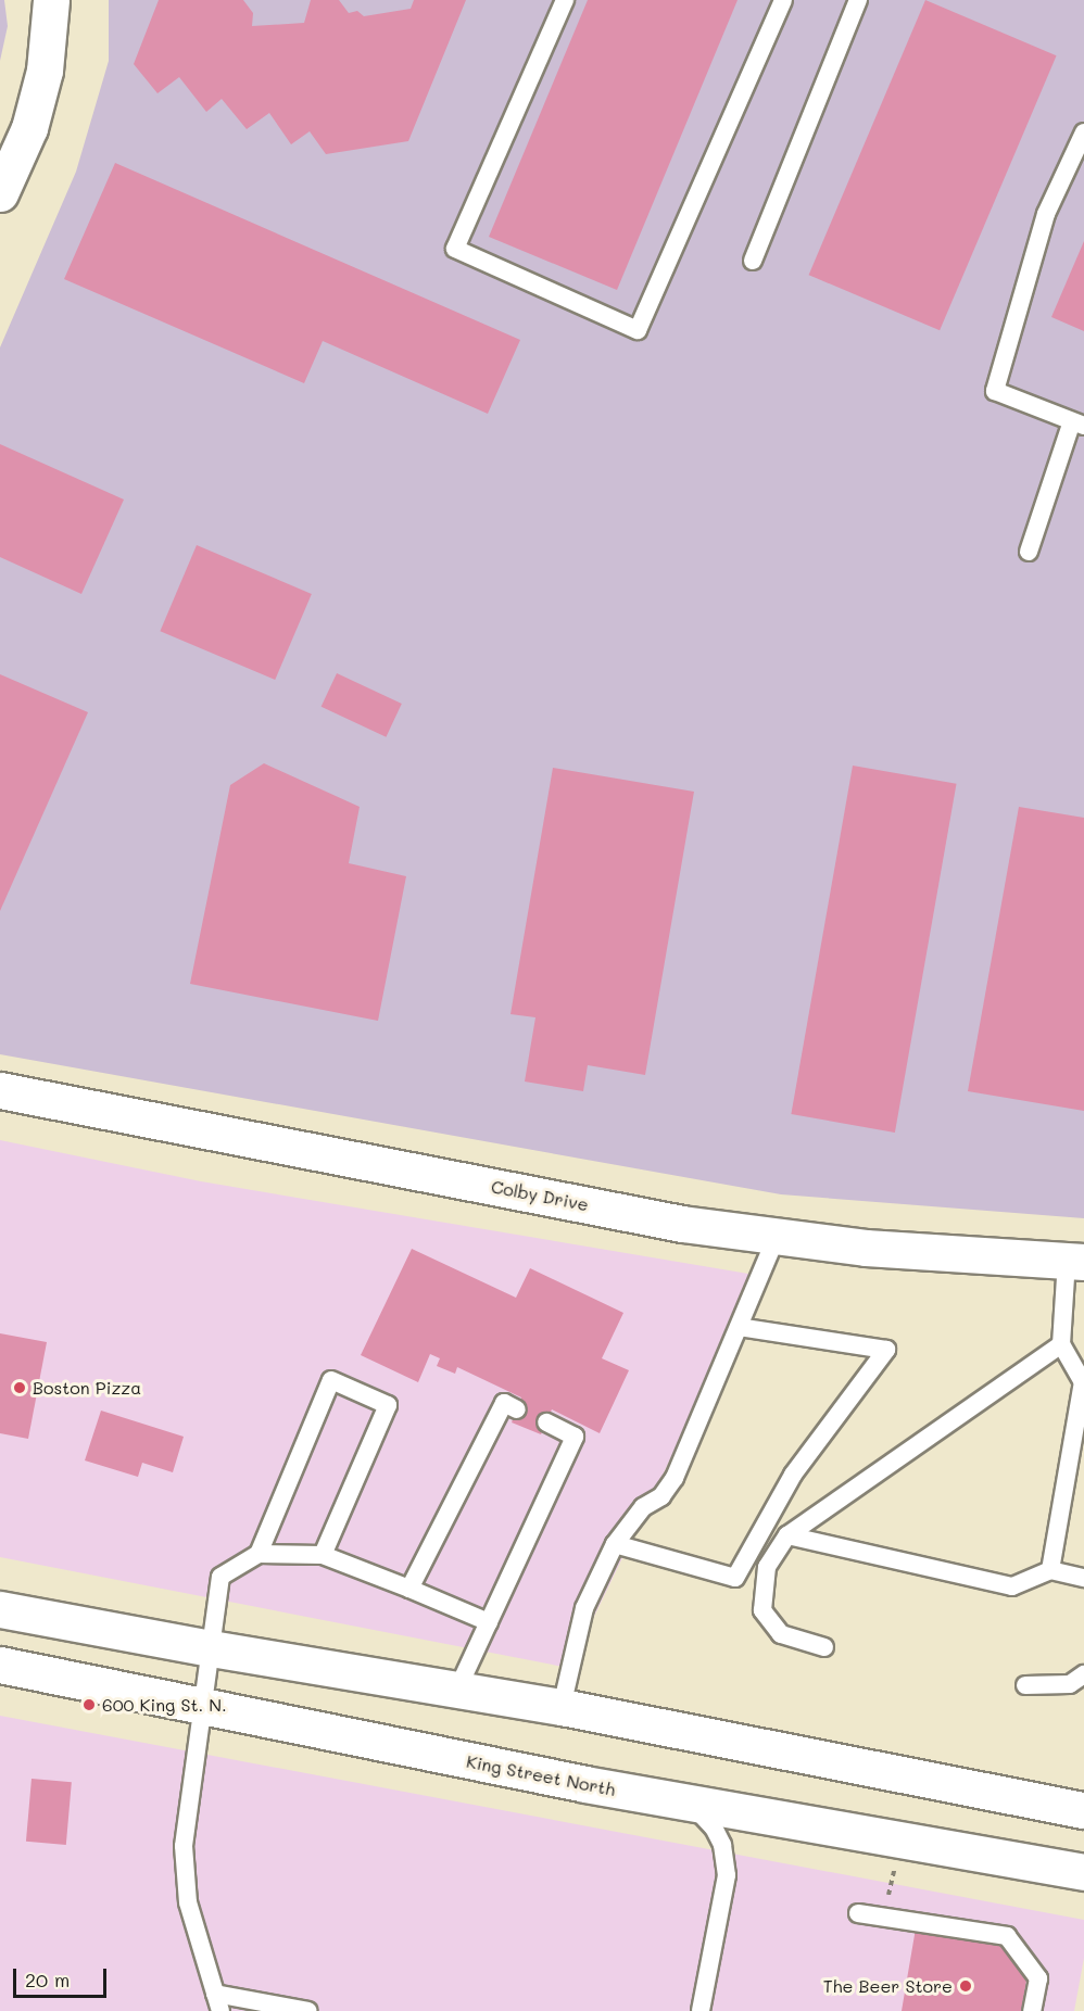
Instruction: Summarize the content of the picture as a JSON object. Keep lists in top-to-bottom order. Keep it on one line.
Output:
{"streets":{"main road":["Colby Drive","King Street North"]},"places":["Boston Pizza","600 King St. N.","The Beer Store"],"scale_bar":"20 m"}
